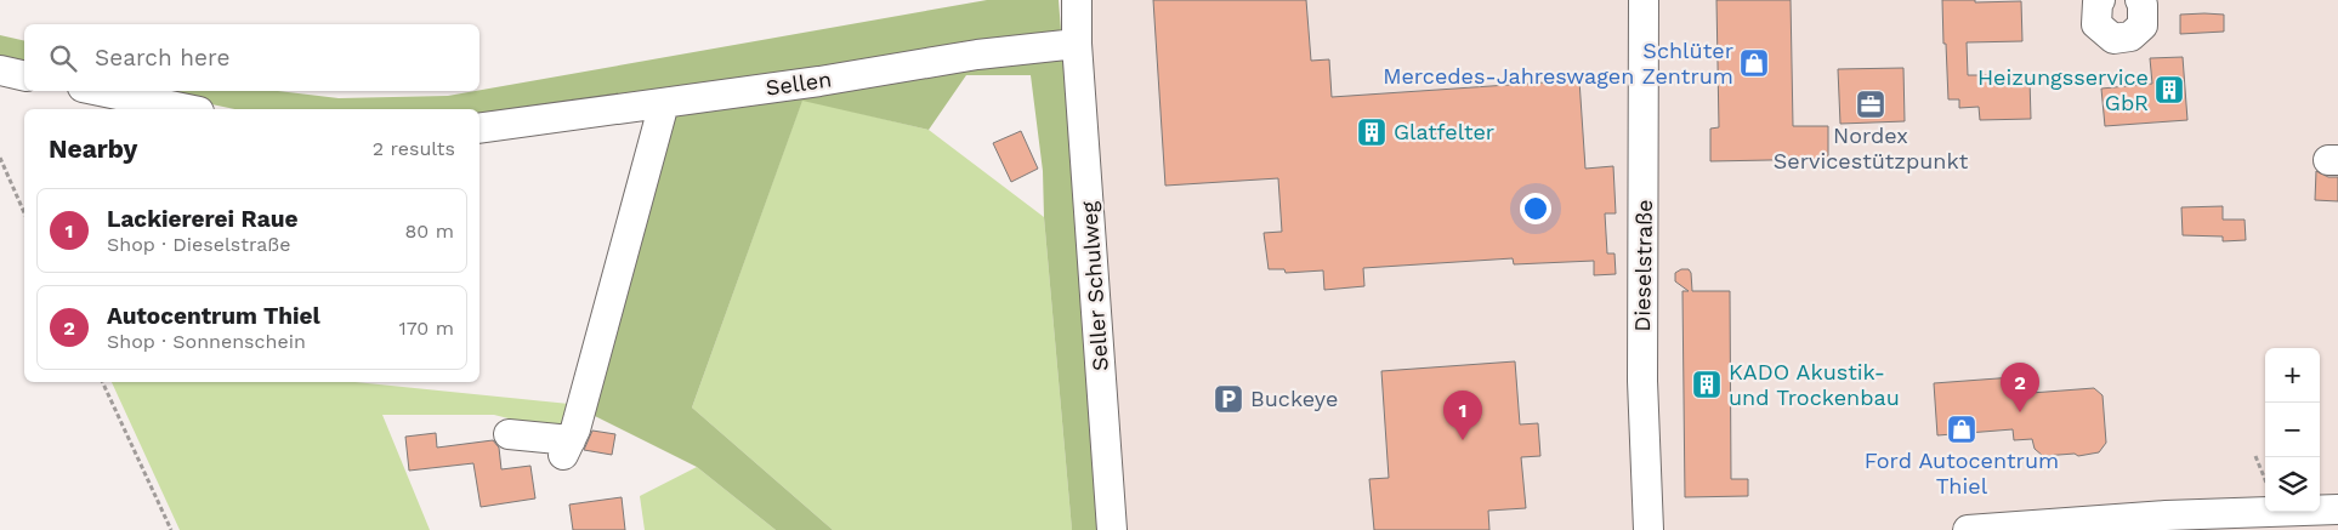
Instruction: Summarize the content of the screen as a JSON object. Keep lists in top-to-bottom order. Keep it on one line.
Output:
{"streets":{"street":["Sellen","Dieselstraße","Seller Schulweg"]},"crossings":[["Sellen","Seller Schulweg"]],"places":{"shop":["Schlüter Mercedes-Jahreswagen Zentrum","Ford Autocentrum Thiel"],"building":["Heizungsservice GbR","Glatfelter","KADO Akustik- und Trockenbau"],"office":["Nordex Servicestützpunkt"],"parking":["Buckeye"]},"page":{"search":"Search here","heading":["Nearby","2 results"],"list":[{"mark":"1","name":"Lackiererei Raue","note":"Shop · Dieselstraße","value":"80 m"},{"mark":"2","name":"Autocentrum Thiel","note":"Shop · Sonnenschein","value":"170 m"}],"map_buttons":["+","−"],"pins":["2","1"]}}
